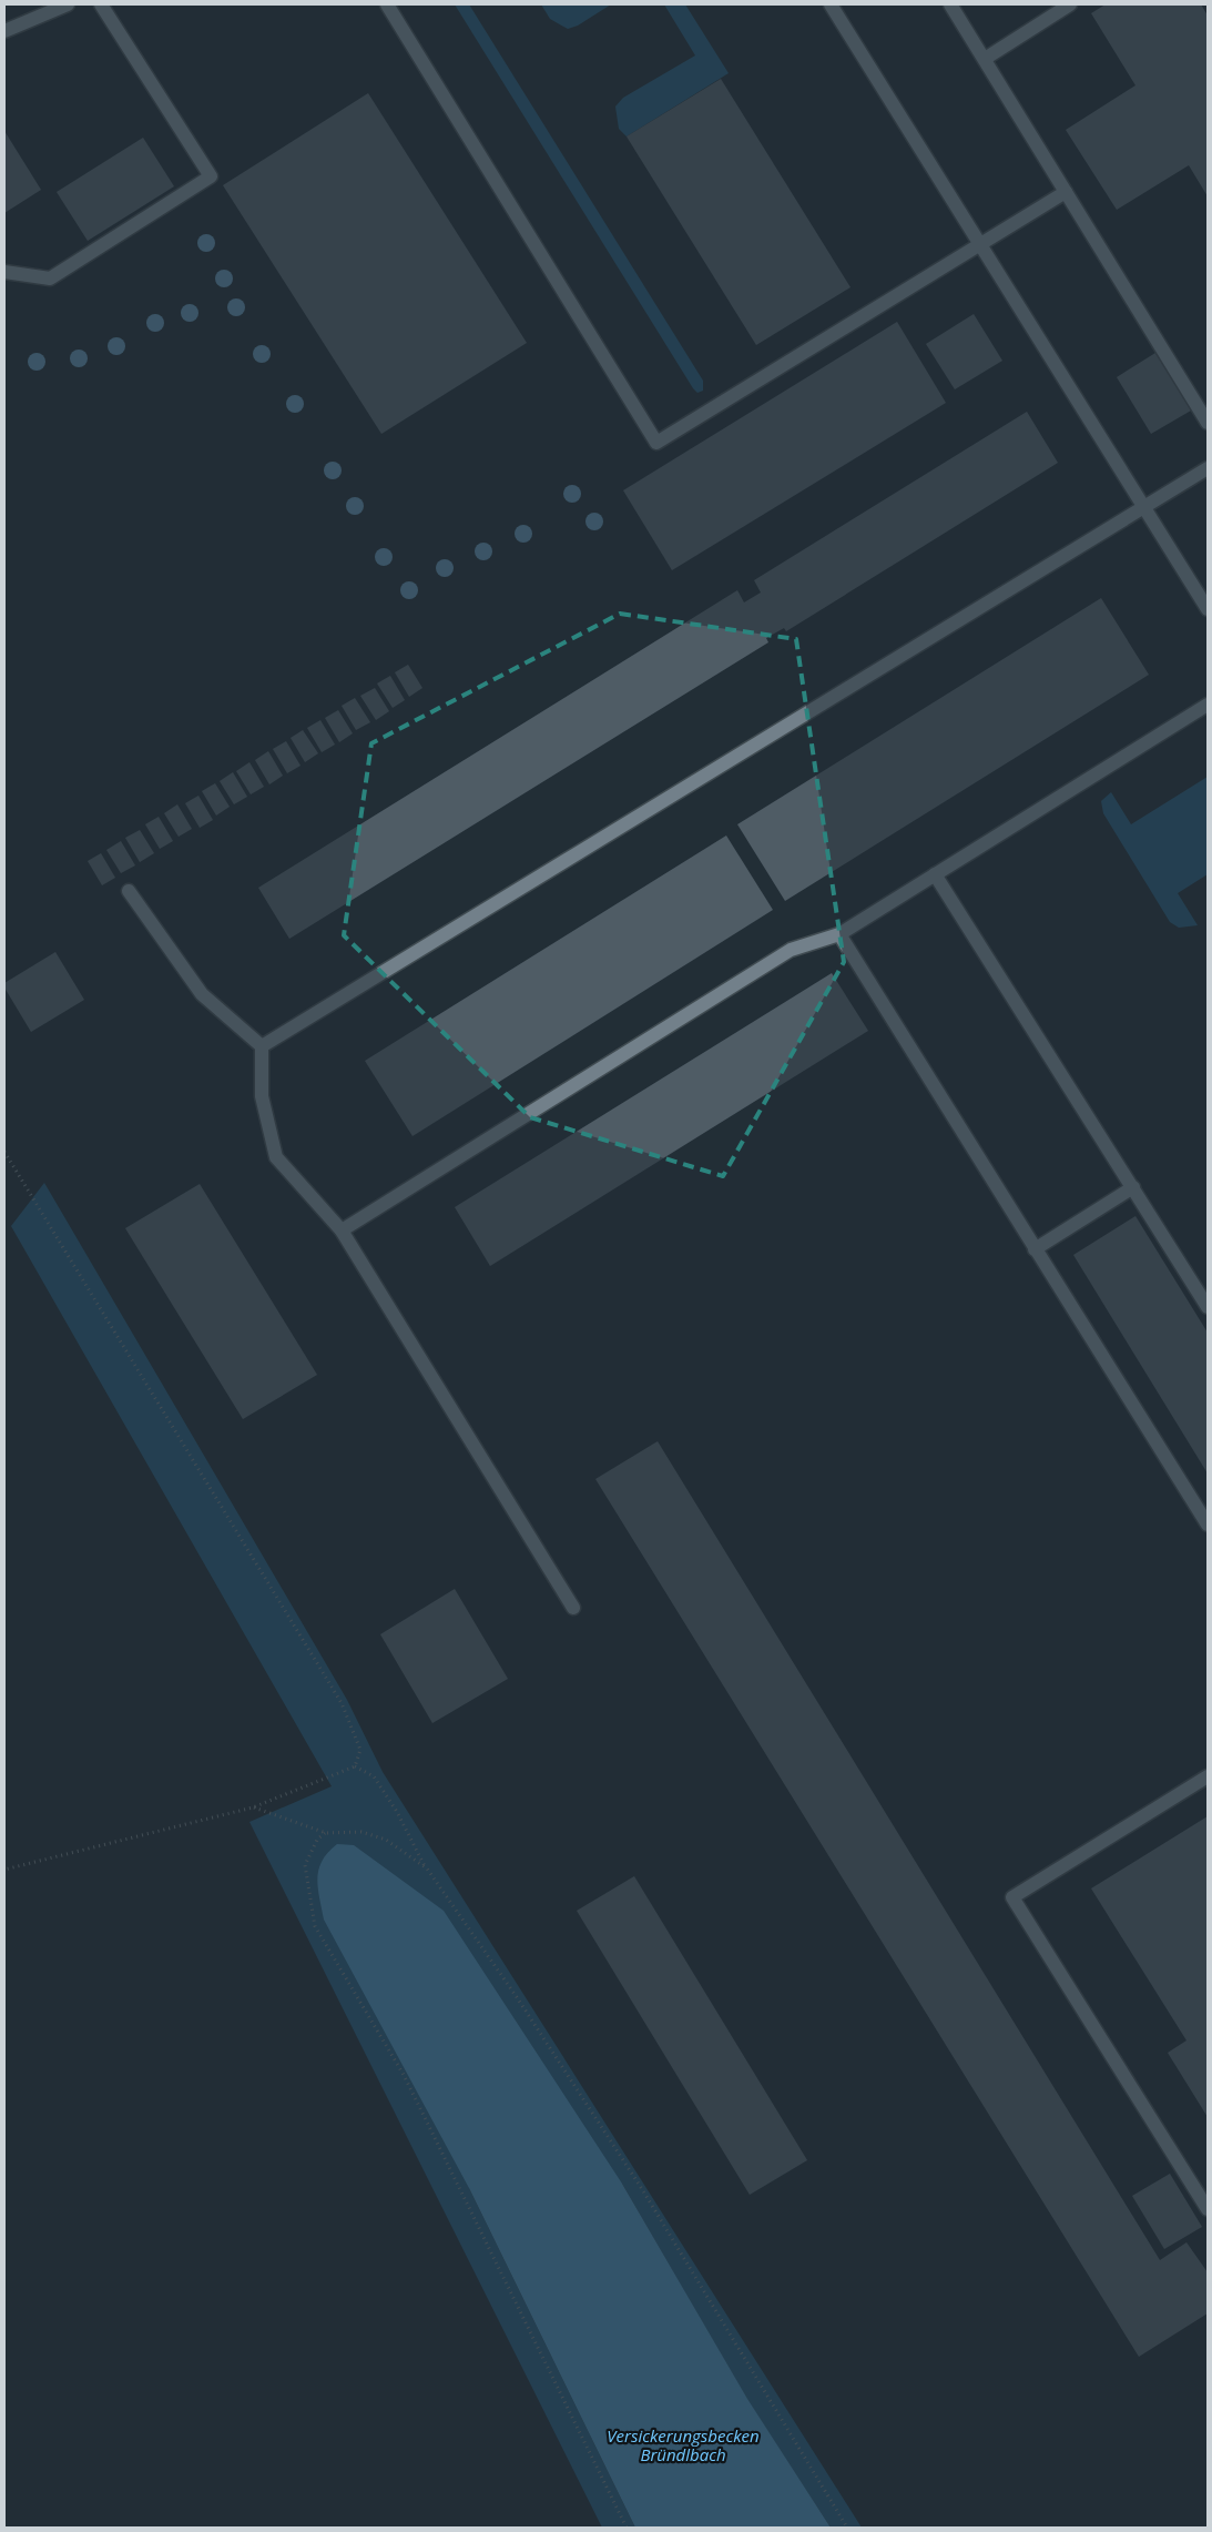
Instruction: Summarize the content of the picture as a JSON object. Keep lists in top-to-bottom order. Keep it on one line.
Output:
{"water":["Versickerungsbecken Bründlbach"]}
